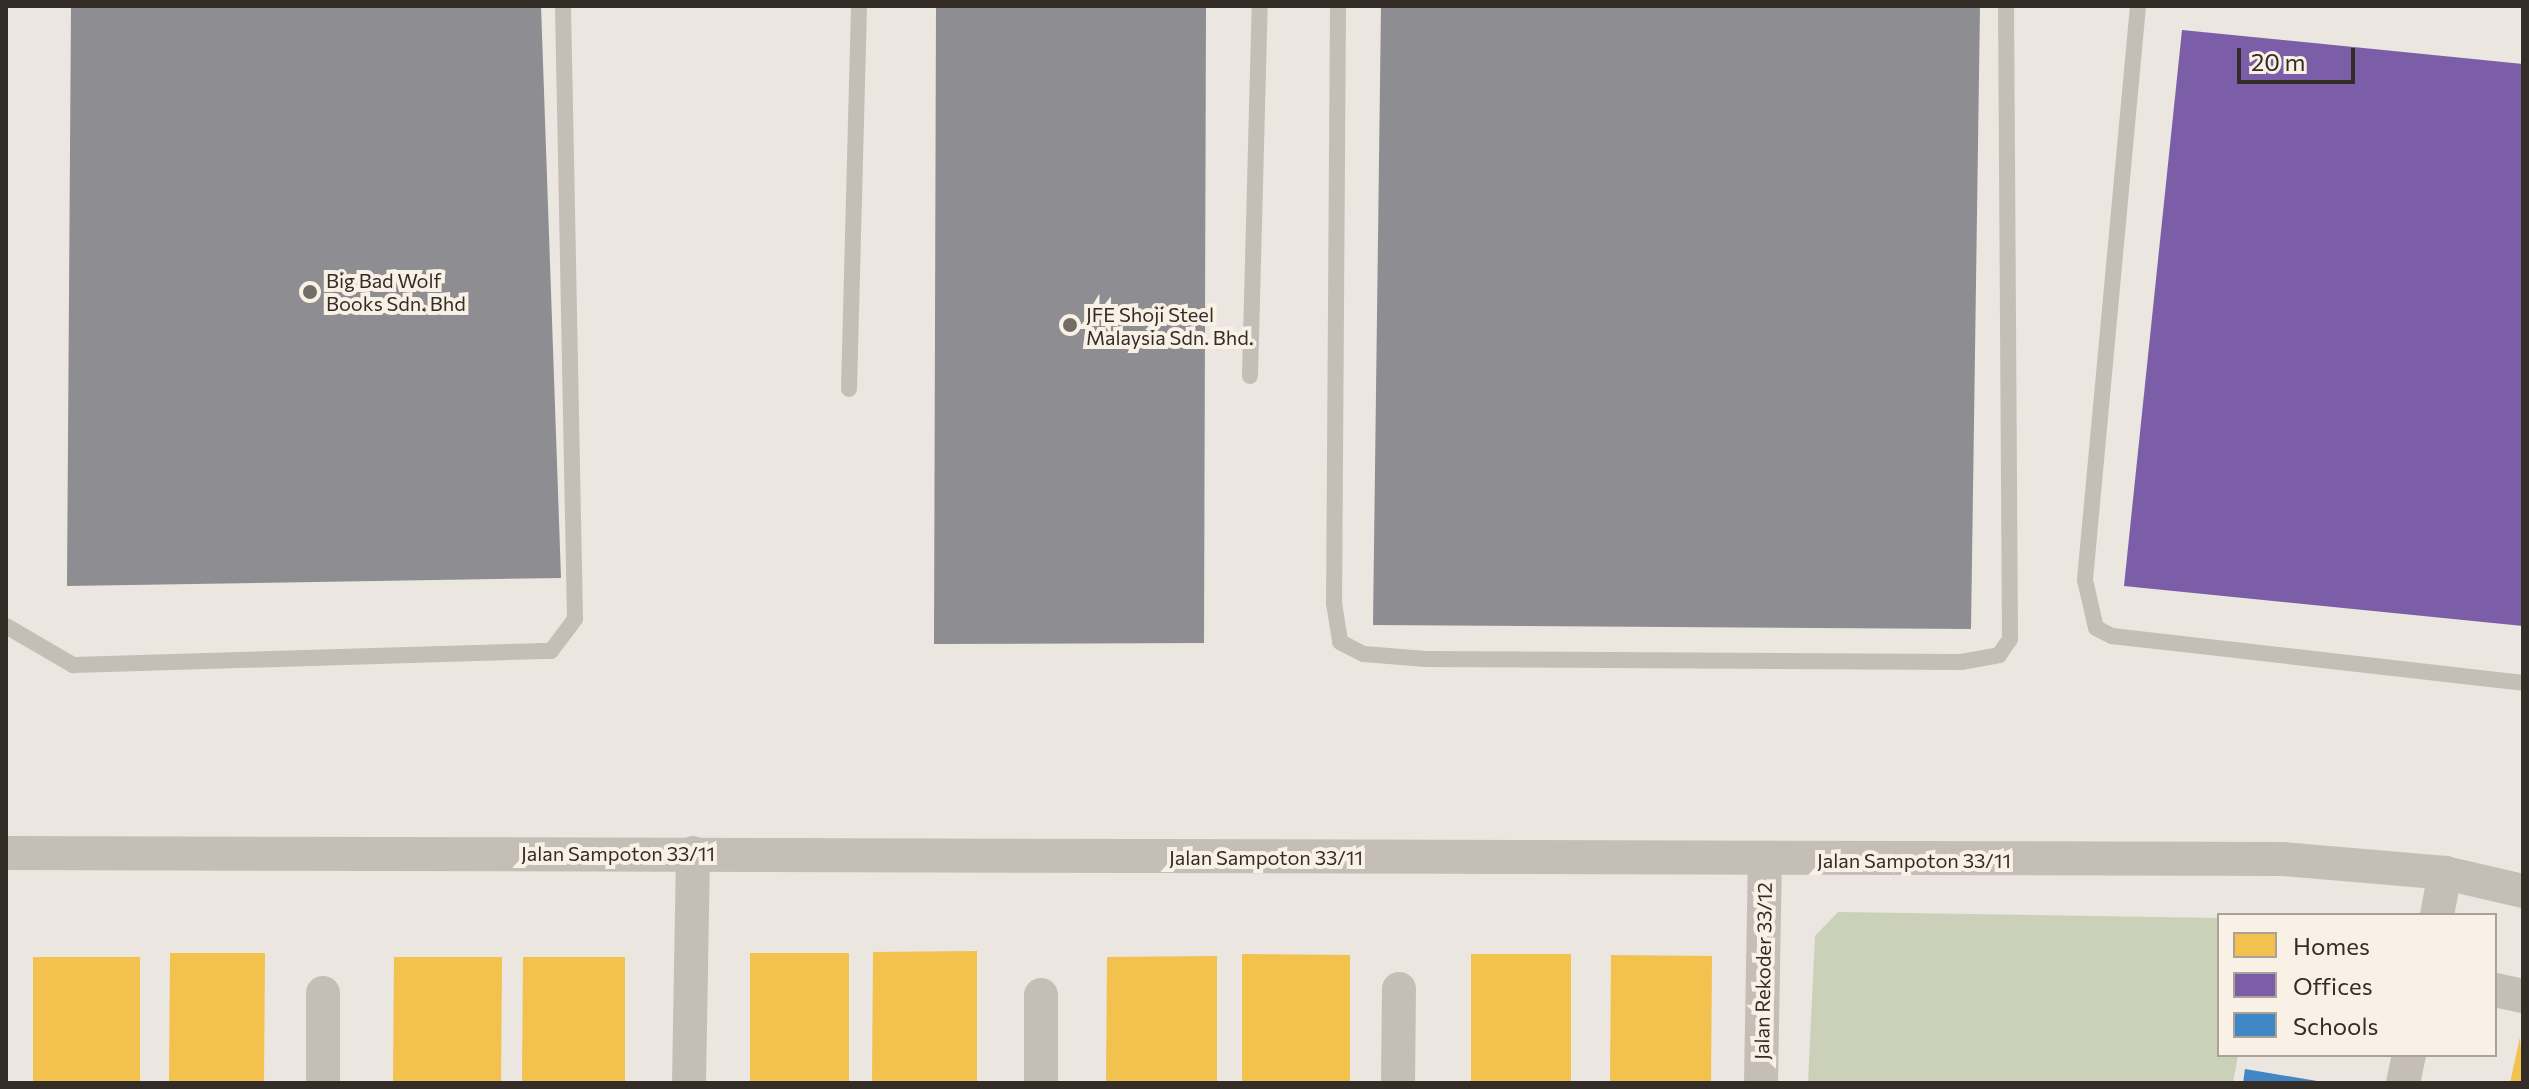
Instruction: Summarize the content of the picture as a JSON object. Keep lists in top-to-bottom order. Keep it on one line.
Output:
{"streets":{"street":["Jalan Sampoton 33/11","Jalan Rekoder 33/12"]},"crossings":[["Jalan Sampoton 33/11","Jalan Rekoder 33/12"]],"places":["Big Bad Wolf Books Sdn. Bhd","JFE Shoji Steel Malaysia Sdn. Bhd."],"legend":["Homes","Offices","Schools"],"scale_bar":"20 m"}
